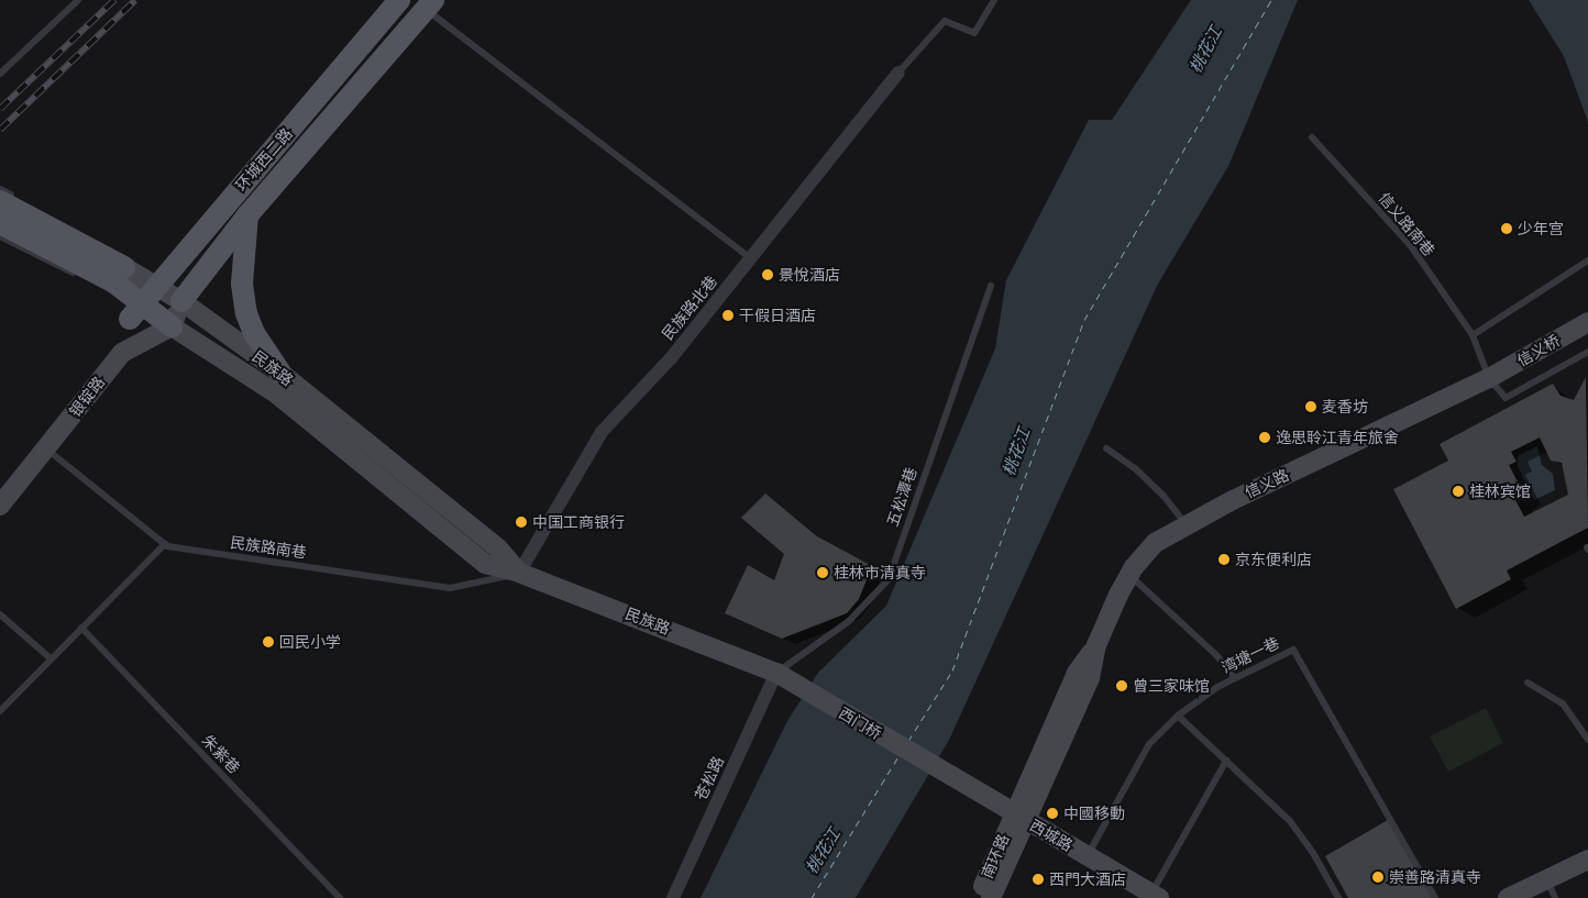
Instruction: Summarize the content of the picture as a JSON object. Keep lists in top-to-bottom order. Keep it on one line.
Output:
{"streets":{"main road":["环城西二路","信义桥","民族路","银锭路","信义路","西门桥","西城路","南环路"],"street":["民族路北巷","苍松路"],"lane":["信义路南巷","五松潭巷","民族路南巷","湾塘一巷","朱紫巷"]},"crossings":[["环城西二路","民族路"],["信义路南巷","信义桥"],["信义路南巷","信义路"],["民族路北巷","民族路"],["民族路北巷","民族路南巷"],["信义桥","信义路"],["民族路","银锭路"],["民族路","五松潭巷"],["民族路","民族路南巷"],["民族路","西门桥"],["民族路","苍松路"],["信义路","西城路"],["信义路","南环路"],["五松潭巷","西门桥"],["五松潭巷","苍松路"],["湾塘一巷","西城路"],["西门桥","苍松路"],["西门桥","西城路"],["西城路","南环路"]],"water":["桃花江"],"places":["少年宫","景悅酒店","干假日酒店","麦香坊","逸思聆江青年旅舍","桂林宾馆","中国工商银行","京东便利店","桂林市清真寺","回民小学","曾三家味馆","中國移動","崇善路清真寺","西門大酒店"]}
